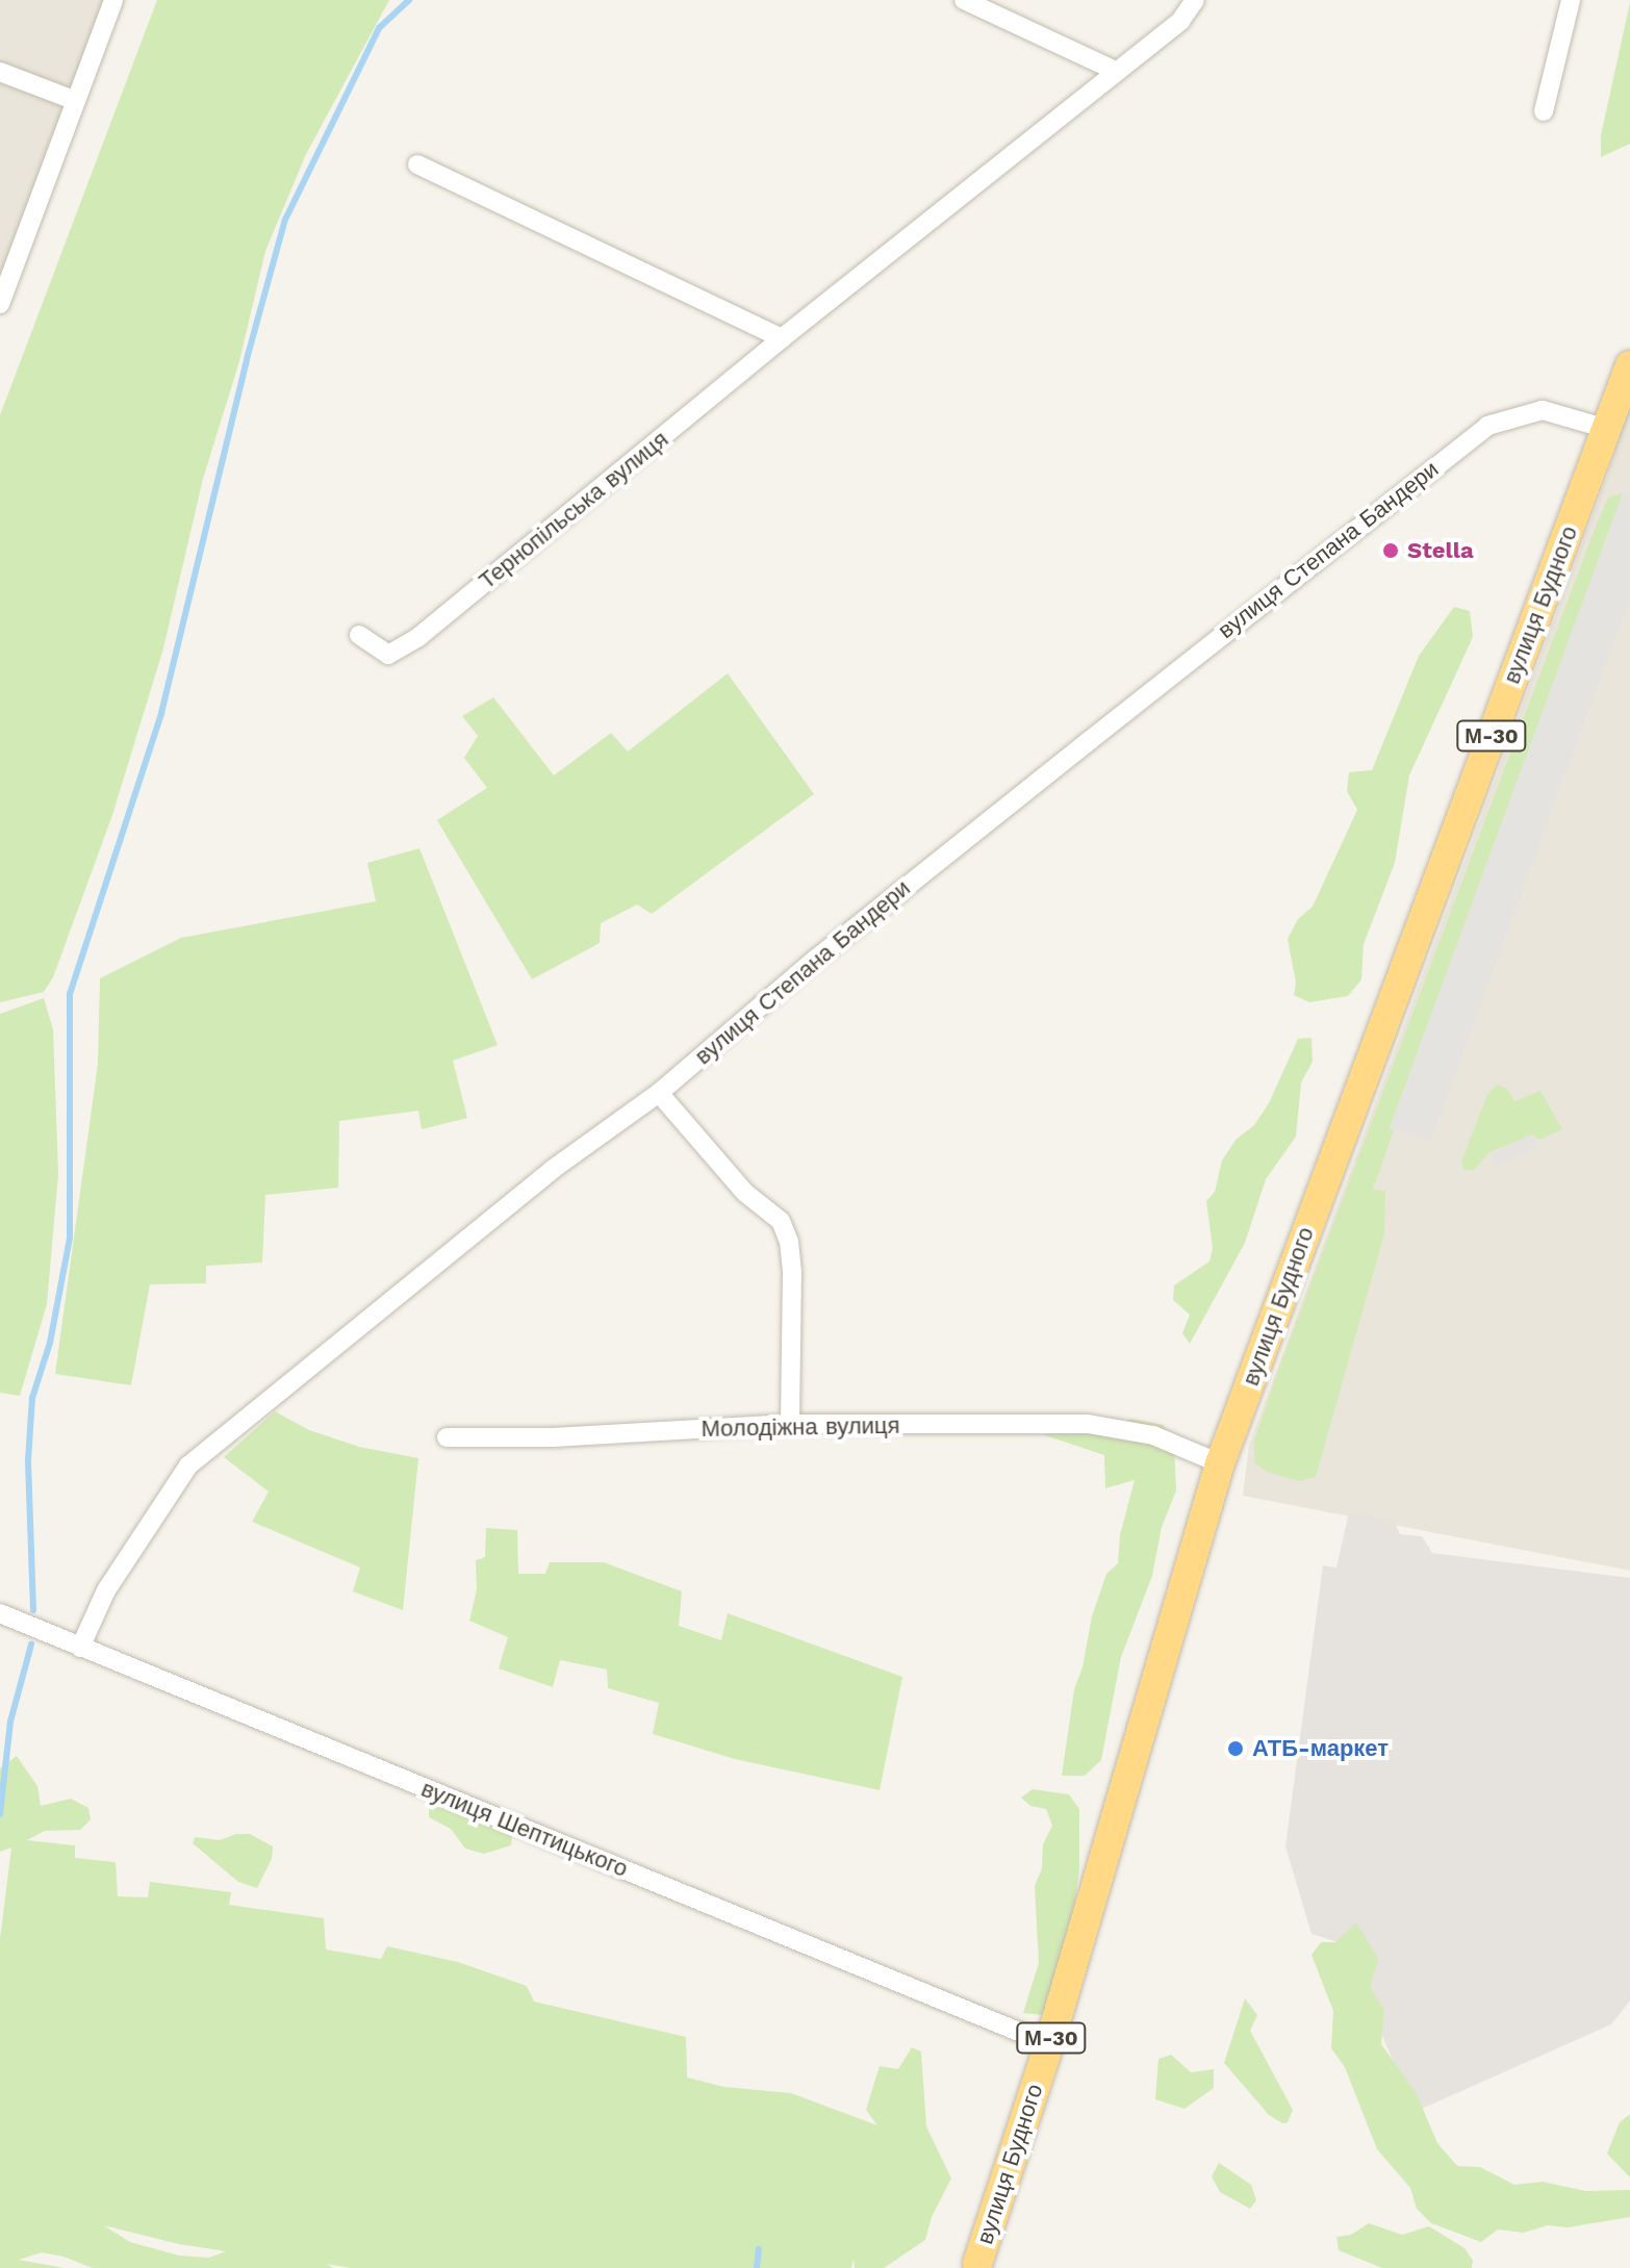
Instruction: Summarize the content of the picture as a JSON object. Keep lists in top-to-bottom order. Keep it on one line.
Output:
{"streets":{"highway":["вулиця Будного","М-30"],"street":["Тернопільська вулиця","вулиця Степана Бандери","Молодіжна вулиця","вулиця Шептицького"]},"crossings":[["вулиця Степана Бандери","вулиця Будного"],["вулиця Степана Бандери","вулиця Шептицького"],["вулиця Будного","Молодіжна вулиця"],["вулиця Будного","вулиця Шептицького"]],"places":["Stella","АТБ-маркет"]}
